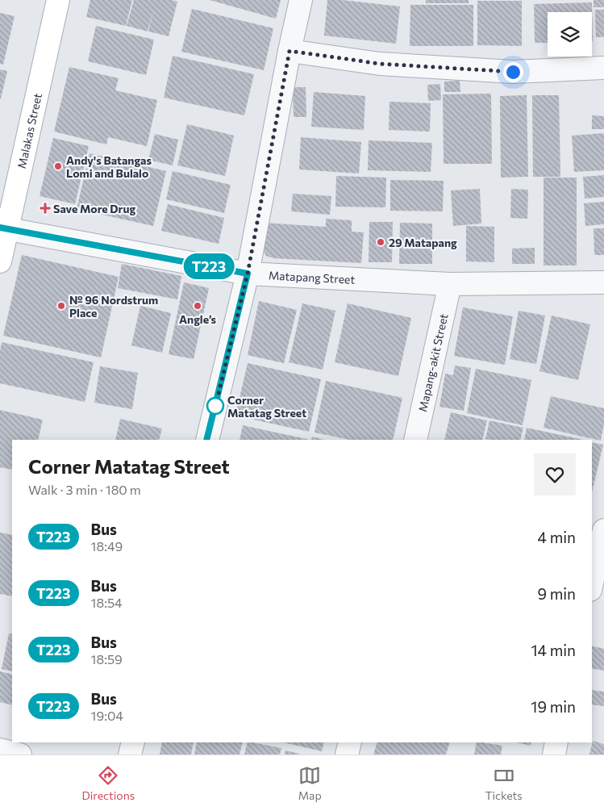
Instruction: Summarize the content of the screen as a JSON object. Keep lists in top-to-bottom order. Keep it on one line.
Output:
{"streets":{"street":["Malakas Street","Matapang Street","Mapang-akit Street"]},"crossings":[["Malakas Street","Matapang Street"],["Matapang Street","Mapang-akit Street"]],"places":{"other":["Andy's Batangas Lomi and Bulalo","29 Matapang","№ 96 Nordstrum Place","Angle’s","Corner Matatag Street"],"health":["Save More Drug"]},"lines":["bus line T223"],"page":{"on_map":"T223","heading":["Corner Matatag Street","Walk · 3 min · 180 m"],"list":[{"mark":"T223","name":"Bus","note":"18:49","value":"4 min"},{"mark":"T223","name":"Bus","note":"18:54","value":"9 min"},{"mark":"T223","name":"Bus","note":"18:59","value":"14 min"},{"mark":"T223","name":"Bus","note":"19:04","value":"19 min"}],"tabs":["Directions","Map","Tickets"]}}
